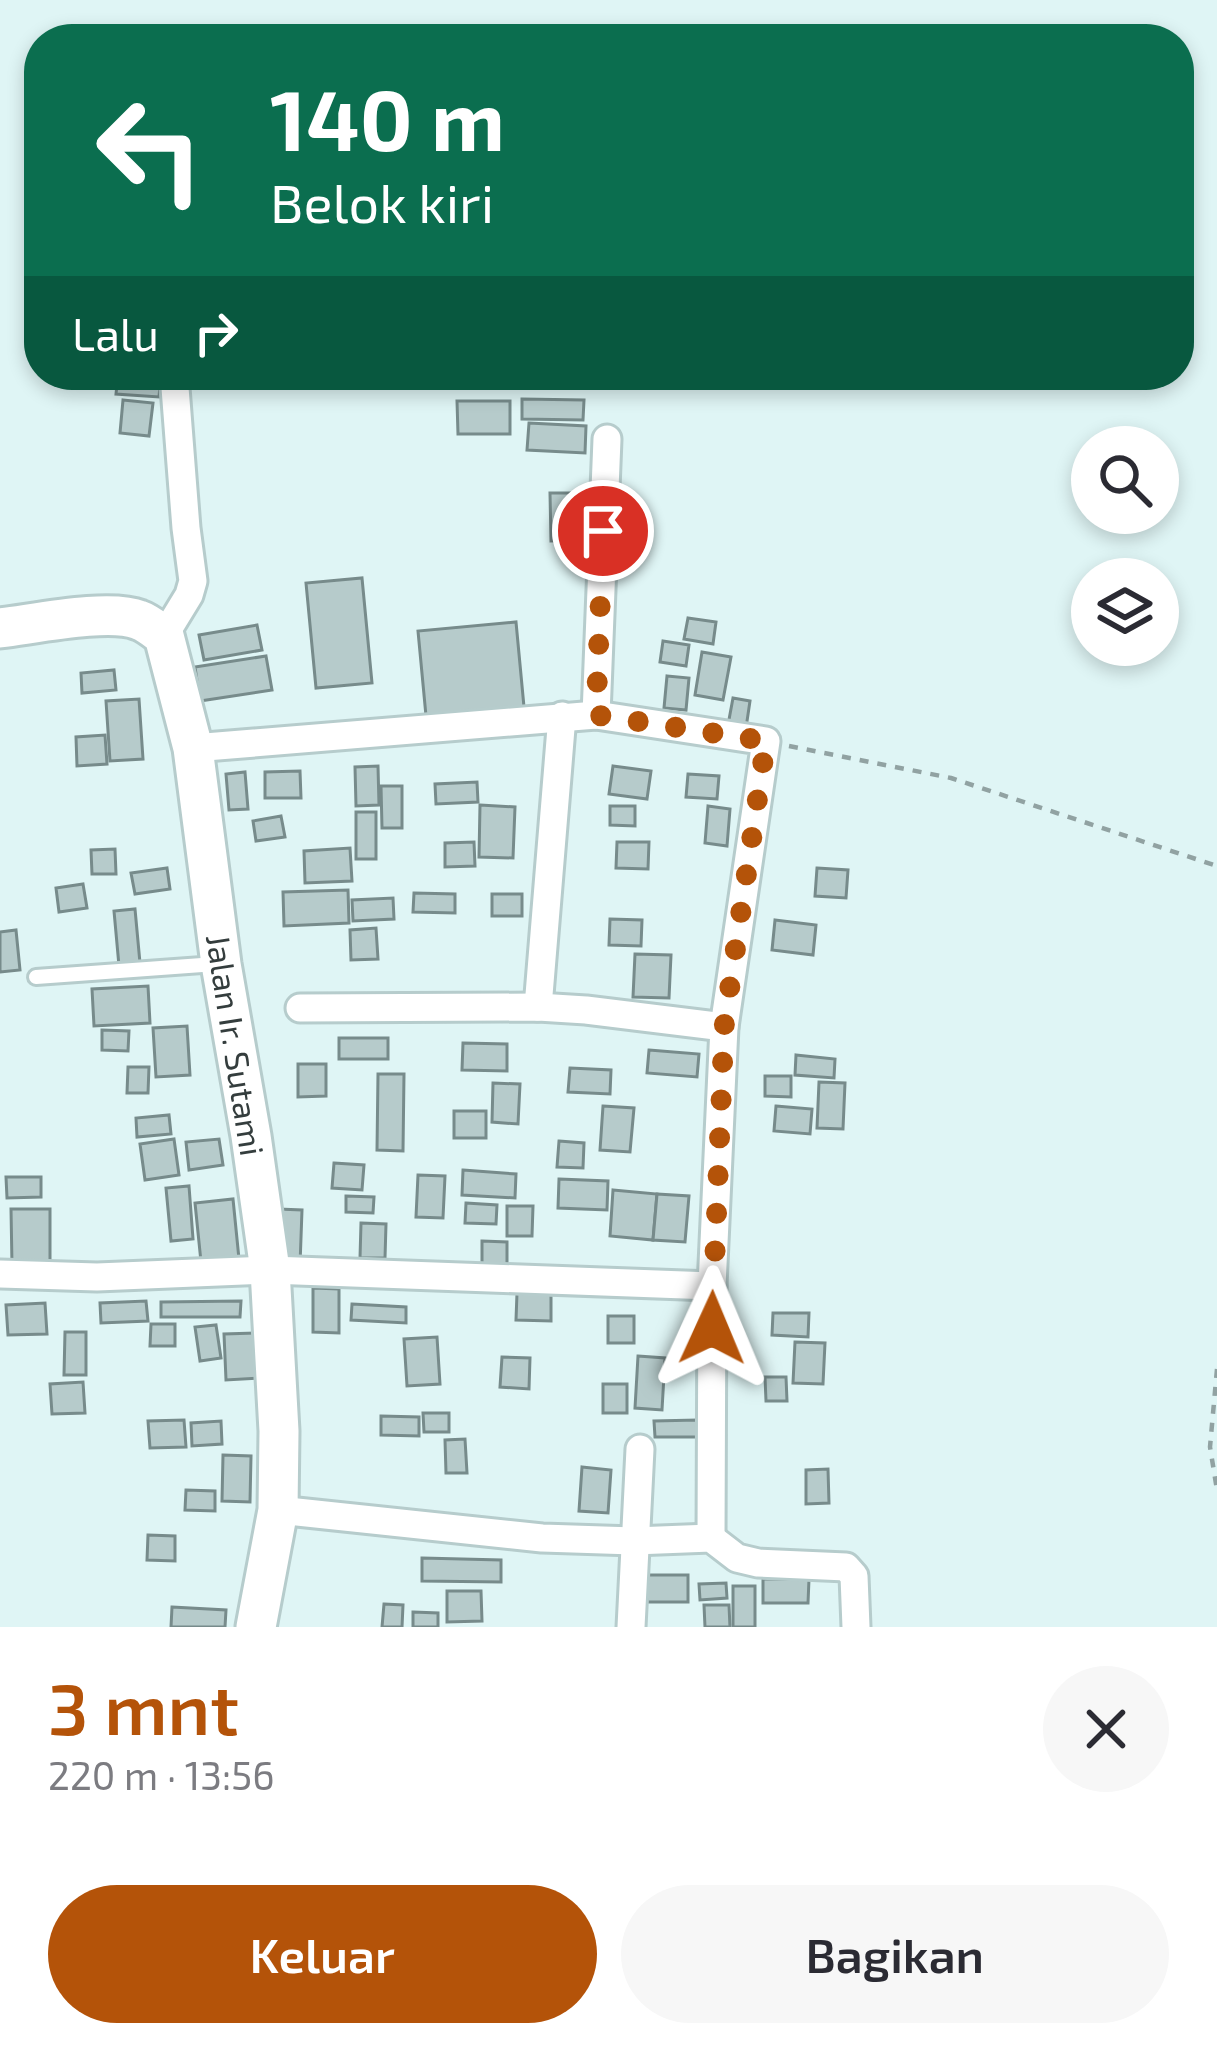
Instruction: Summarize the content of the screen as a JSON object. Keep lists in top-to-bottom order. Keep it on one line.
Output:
{"streets":{"street":["Jalan Ir. Sutami"]},"page":{"turn":["140 m","Belok kiri"],"then":"Lalu","heading":["3 mnt","220 m · 13:56"],"buttons":["Keluar","Bagikan"]}}
